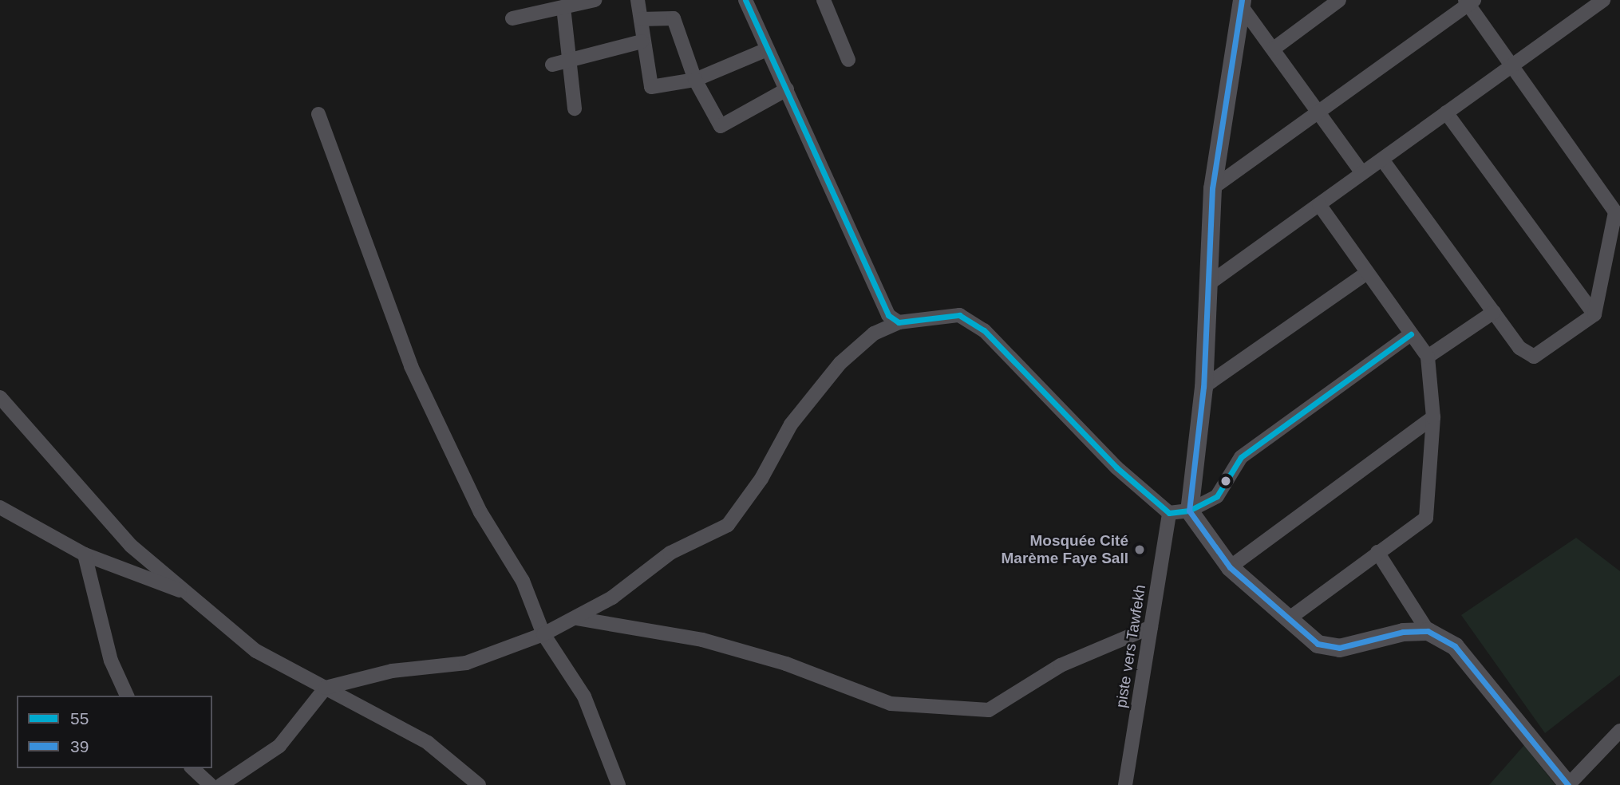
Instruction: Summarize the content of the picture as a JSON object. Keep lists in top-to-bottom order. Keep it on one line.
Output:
{"streets":{"street":["piste vers Tawfekh"]},"places":["Mosquée Cité Marème Faye Sall"],"lines":["transit line 55","transit line 39"],"legend":["55","39"]}
